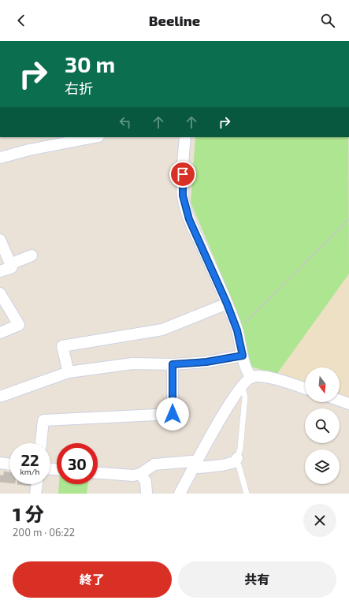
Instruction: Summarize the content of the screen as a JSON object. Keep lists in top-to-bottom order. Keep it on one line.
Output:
{"north":"bottom","page":{"header":"Beeline","turn":["30 m","右折"],"speed":"22 km/h","limit":"30","heading":["1 分","200 m · 06:22"],"buttons":["終了","共有"]}}
